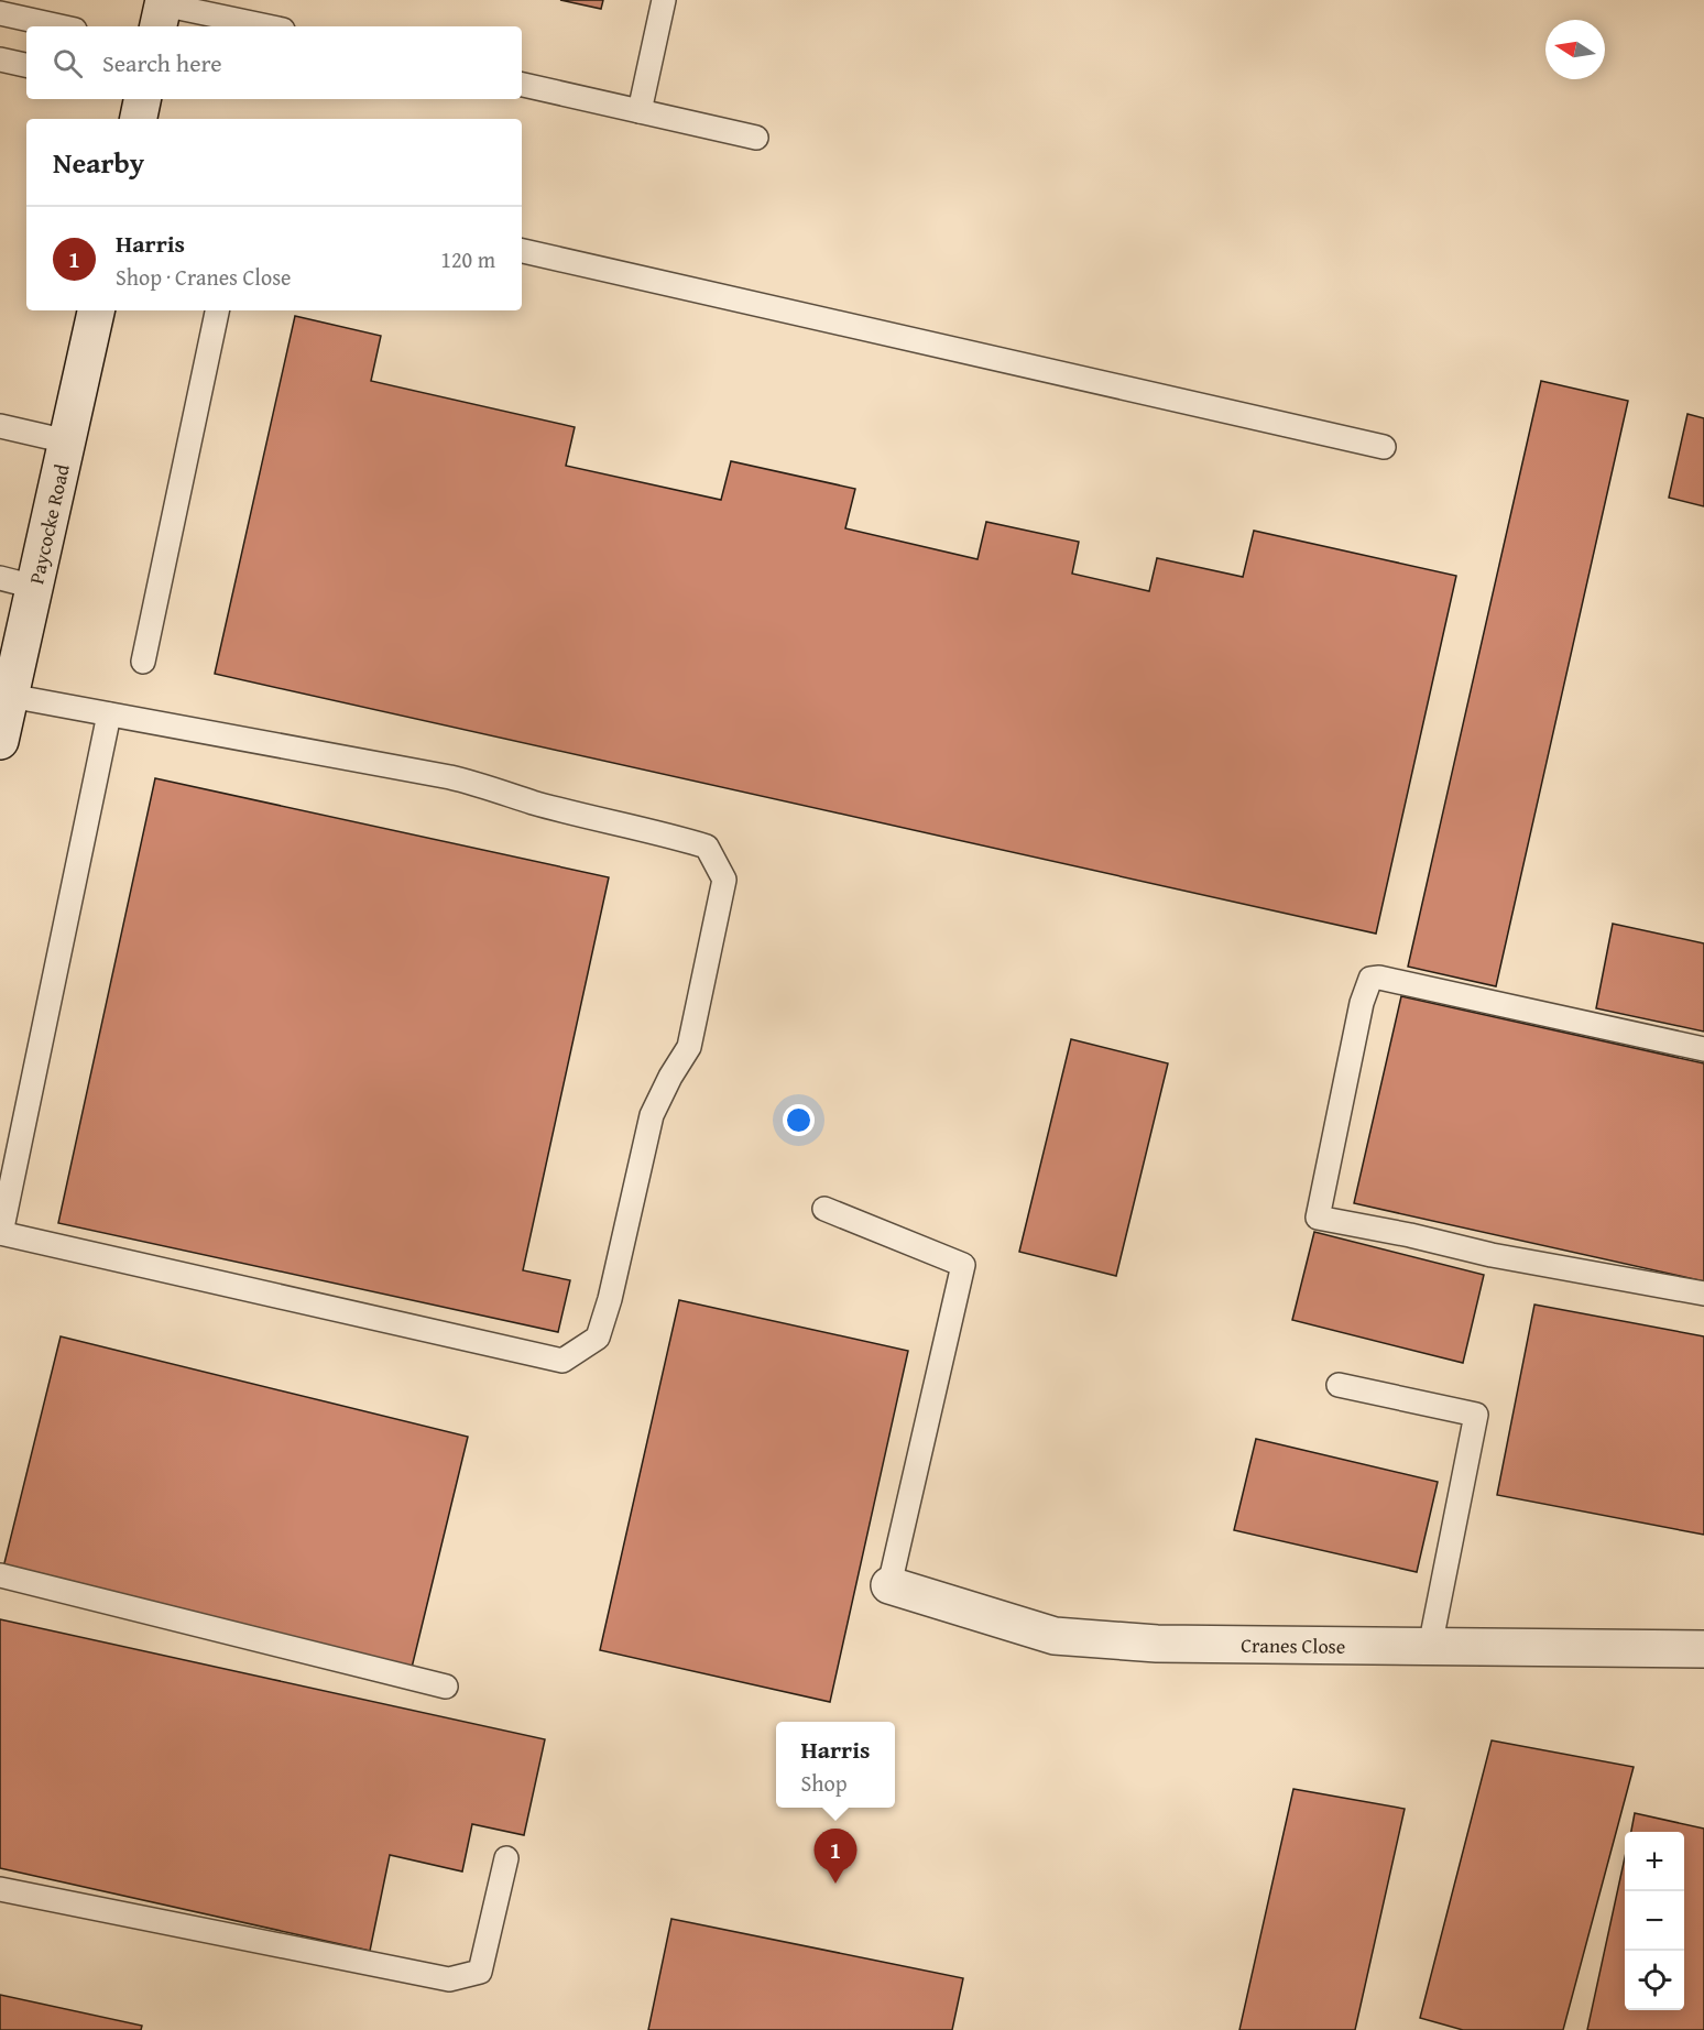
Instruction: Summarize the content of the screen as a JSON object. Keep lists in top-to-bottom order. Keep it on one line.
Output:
{"streets":{"street":["Paycocke Road","Cranes Close"]},"north":"left","page":{"search":"Search here","heading":"Nearby","list":[{"mark":"1","name":"Harris","note":"Shop · Cranes Close","value":"120 m"}],"popup":["Harris","Shop"],"pins":"1","map_buttons":["+","−"]}}
